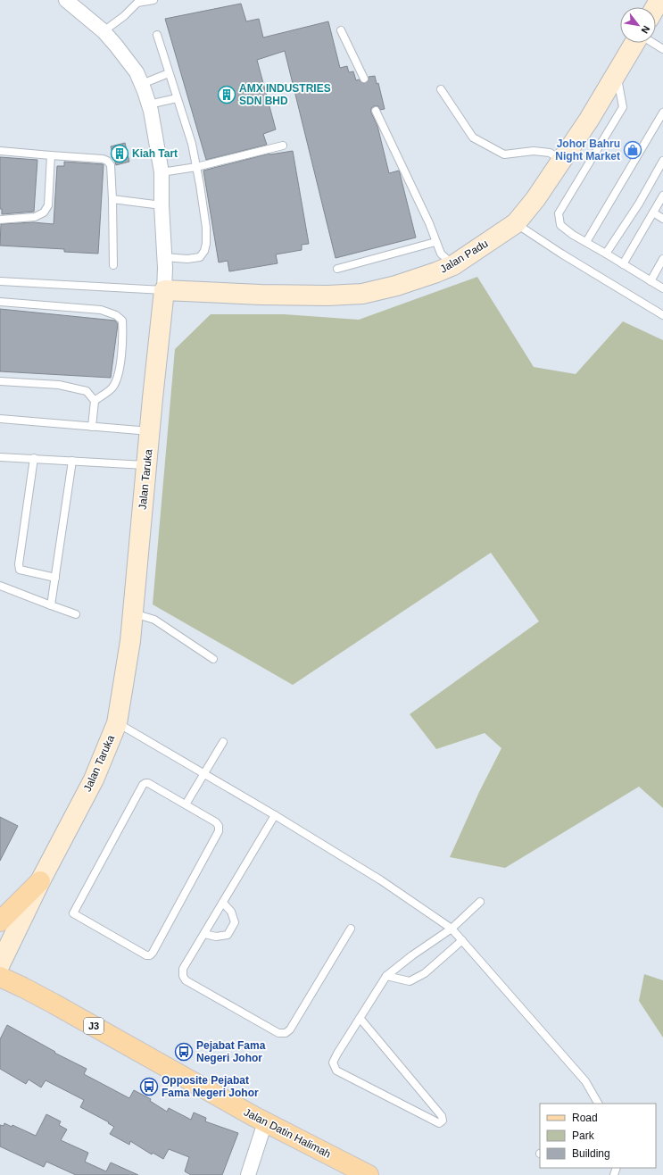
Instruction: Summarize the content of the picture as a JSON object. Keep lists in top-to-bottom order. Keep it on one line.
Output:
{"streets":{"main road":["J3","Jalan Datin Halimah"],"street":["Jalan Padu","Jalan Taruka"]},"crossings":[["Jalan Padu","Jalan Taruka"]],"places":{"building":["AMX INDUSTRIES SDN BHD","Kiah Tart"],"shop":["Johor Bahru Night Market"],"bus stop":["Pejabat Fama Negeri Johor","Opposite Pejabat Fama Negeri Johor"]},"legend":["Road","Park","Building"],"north":"bottom right"}
